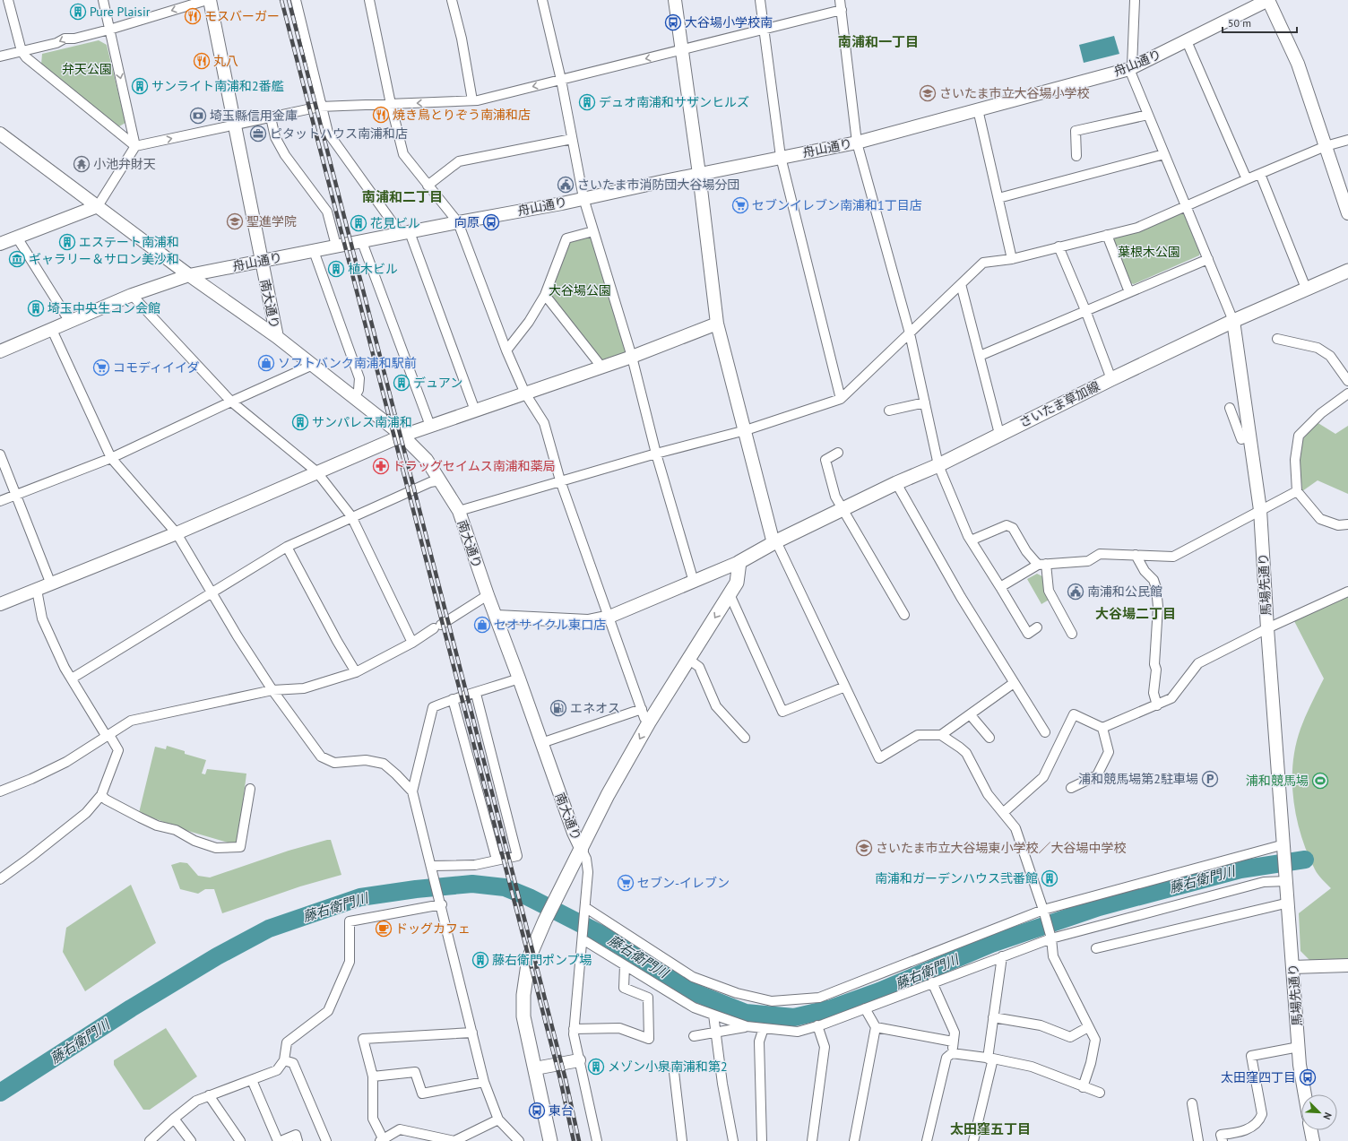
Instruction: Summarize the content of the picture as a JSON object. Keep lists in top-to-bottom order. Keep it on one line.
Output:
{"streets":{"main road":["南大通り","さいたま草加線"],"street":["舟山通り","馬場先通り"]},"crossings":[["舟山通り","南大通り"],["さいたま草加線","馬場先通り"]],"districts":["南浦和一丁目","南浦和二丁目","大谷場二丁目","太田窪五丁目"],"water":["藤右衛門川"],"parks":["弁天公園","葉根木公園","大谷場公園"],"places":{"building":["Pure Plaisir","サンライト南浦和2番艦","デュオ南浦和サザンヒルズ","花見ビル","エステート南浦和","植木ビル","埼玉中央生コン会館","デュアン","サンパレス南浦和","南浦和ガーデンハウス弐番館","藤右衛門ポンプ場","メゾン小泉南浦和第2"],"restaurant":["モスバーガー","丸八","焼き鳥とりぞう南浦和店"],"bus stop":["大谷場小学校南","向原","太田窪四丁目","東台"],"school or university":["さいたま市立大谷場小学校","聖進学院","さいたま市立大谷場東小学校／大谷場中学校"],"bank":["埼玉縣信用金庫"],"office":["ピタットハウス南浦和店"],"temple":["小池弁財天"],"public building":["さいたま市消防団大谷場分団","南浦和公民館"],"supermarket":["セブンイレブン南浦和1丁目店","コモディイイダ","セブン-イレブン"],"museum":["ギャラリー＆サロン美沙和"],"shop":["ソフトバンク南浦和駅前","セオサイクル東口店"],"pharmacy":["ドラッグセイムス南浦和薬局"],"fuel station":["エネオス"],"parking":["浦和競馬場第2駐車場"],"sports":["浦和競馬場"],"cafe":["ドッグカフェ"]},"scale_bar":"50 m","north":"bottom right"}
